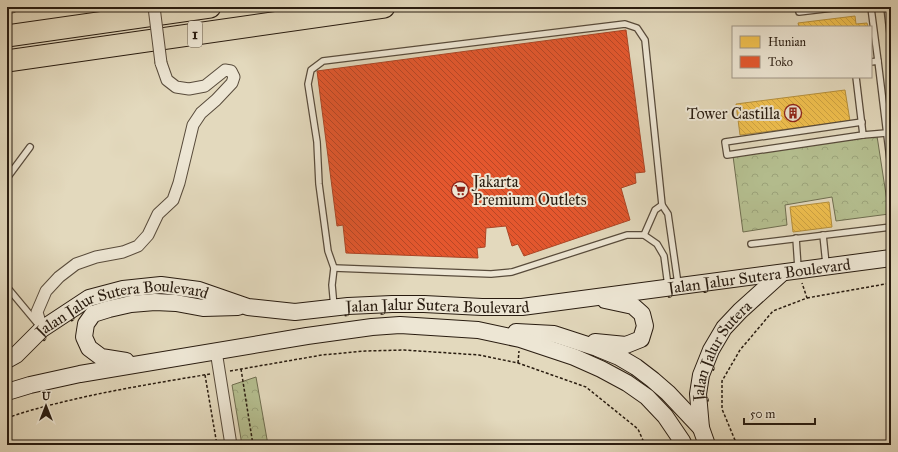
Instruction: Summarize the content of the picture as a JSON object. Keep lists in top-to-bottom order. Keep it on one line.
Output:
{"streets":{"highway":["1"],"main road":["Jalan Jalur Sutera Boulevard","Jalan Jalur Sutera"]},"crossings":[["Jalan Jalur Sutera Boulevard","Jalan Jalur Sutera"]],"places":{"building":["Tower Castilla"],"supermarket":["Jakarta Premium Outlets"]},"legend":["Hunian","Toko"],"scale_bar":"50 m","north":"top"}
